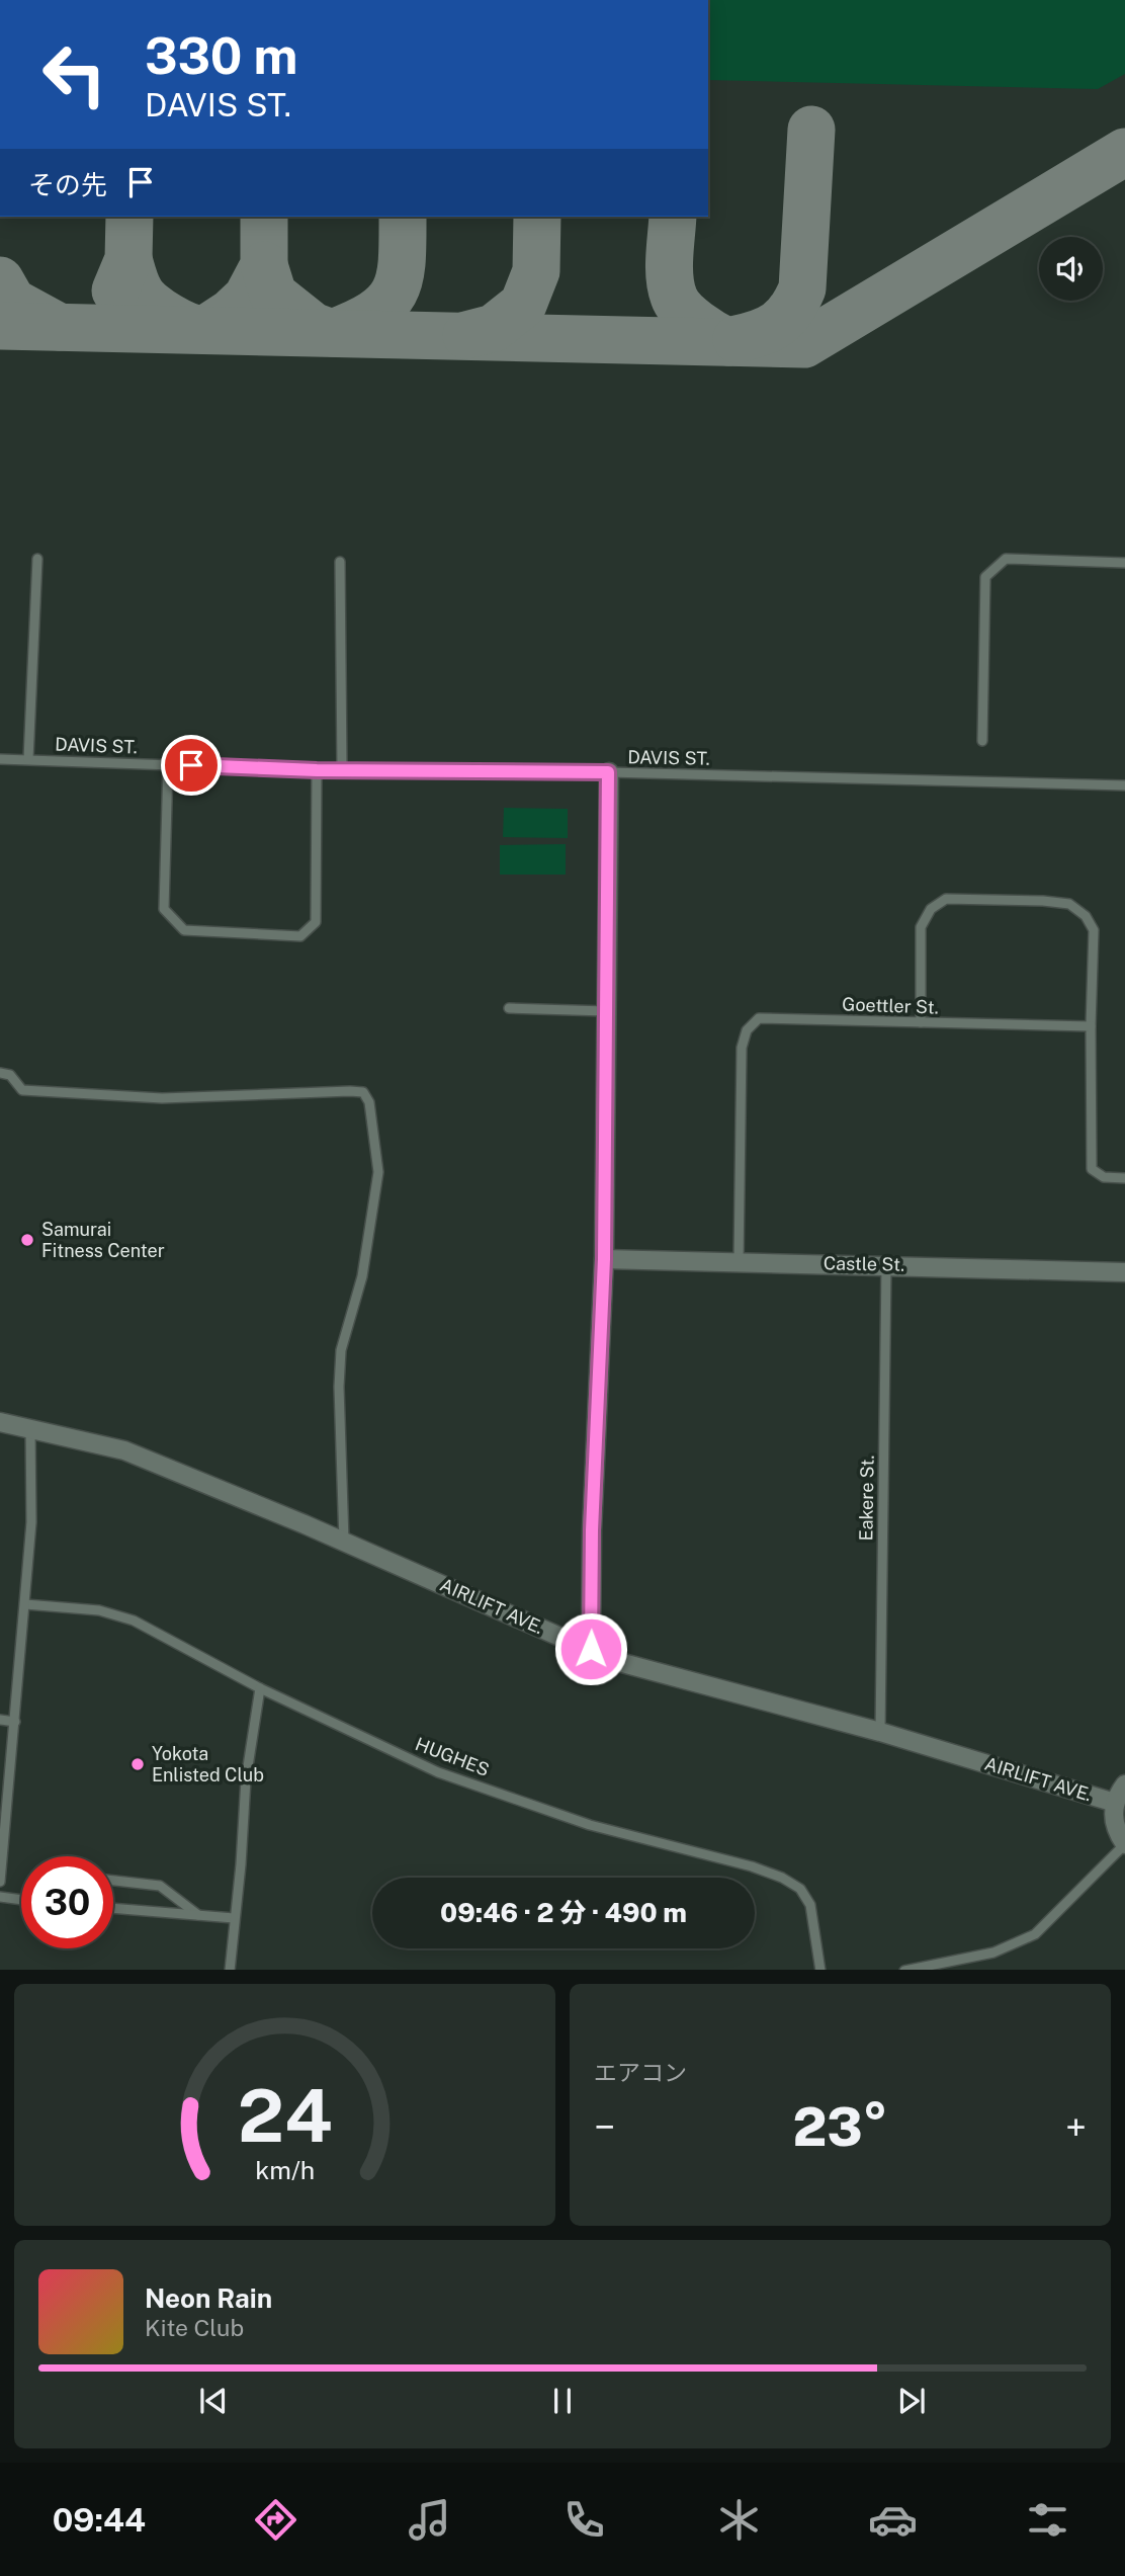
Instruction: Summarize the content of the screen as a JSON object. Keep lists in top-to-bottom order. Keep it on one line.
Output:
{"streets":{"street":["Castle St.","AIRLIFT AVE."],"lane":["DAVIS ST.","Goettler St.","Eakere St.","HUGHES"]},"crossings":[["Goettler St.","Castle St."],["Castle St.","Eakere St."],["Eakere St.","AIRLIFT AVE."]],"places":["Samurai Fitness Center","Yokota Enlisted Club"],"page":{"turn":["330 m","DAVIS ST."],"then":"その先","limit":"30","trip":"09:46 · 2 分 · 490 m","tile":"エアコン","heat":["−","23°","+"],"song":["Neon Rain","Kite Club"],"tabs":"09:44","gauge":["24","km/h"]}}
